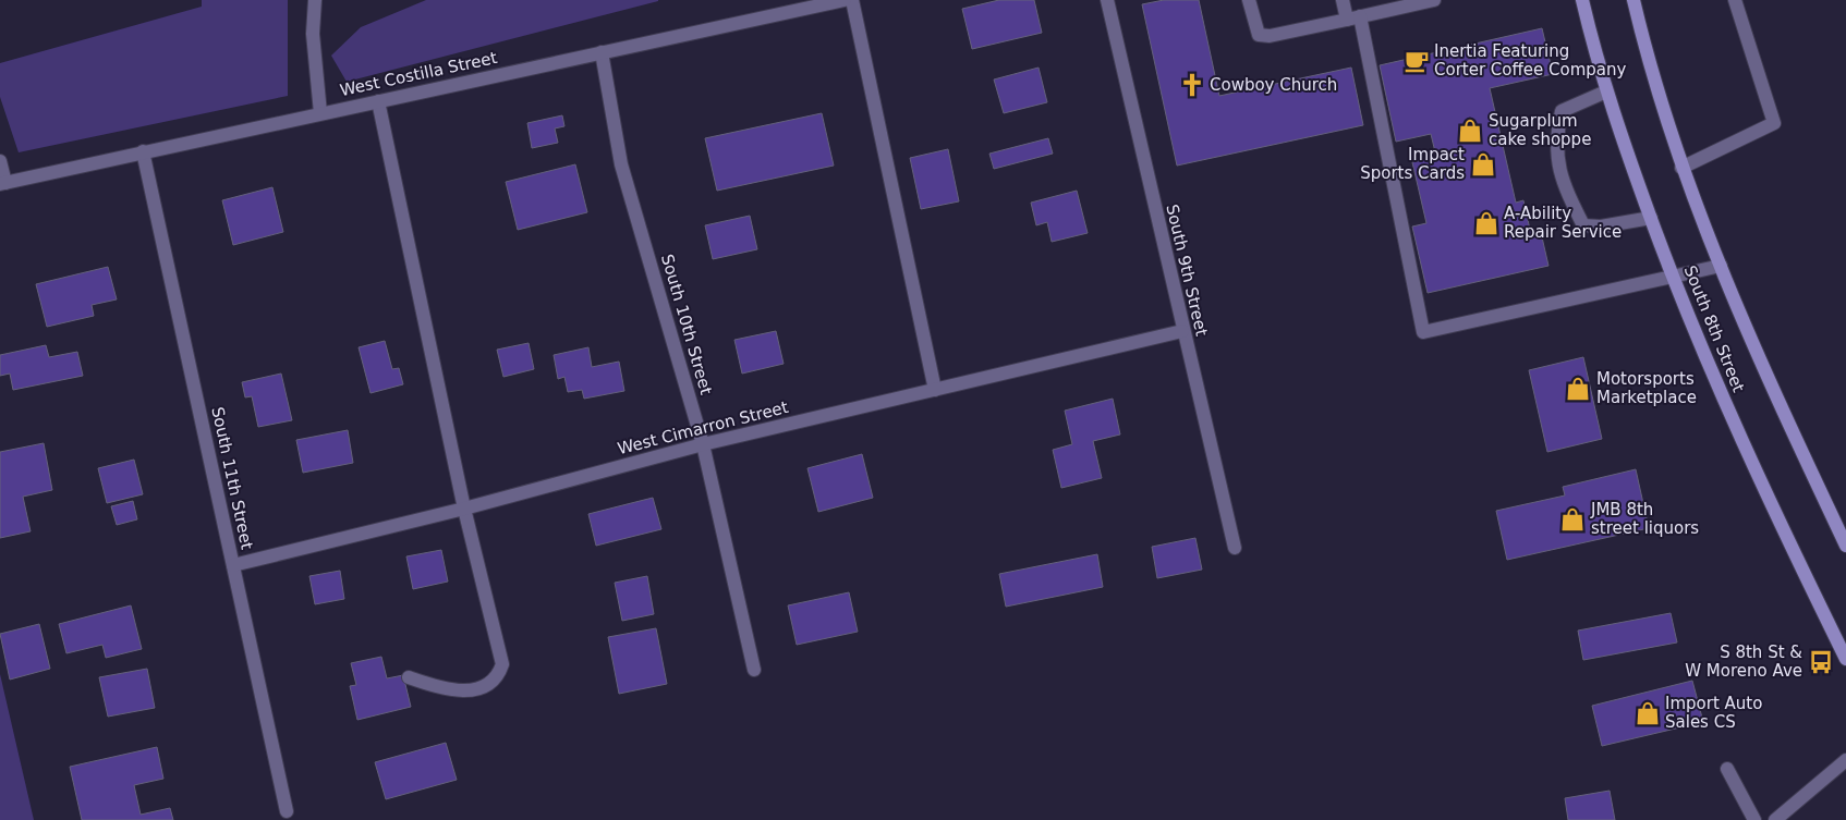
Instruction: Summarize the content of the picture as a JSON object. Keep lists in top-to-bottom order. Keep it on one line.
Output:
{"streets":{"main road":["South 8th Street"],"street":["West Costilla Street","South 9th Street","South 10th Street","West Cimarron Street","South 11th Street"]},"crossings":[["West Costilla Street","South 10th Street"],["West Costilla Street","South 11th Street"],["South 9th Street","West Cimarron Street"],["South 10th Street","West Cimarron Street"],["West Cimarron Street","South 11th Street"]],"places":{"cafe":["Inertia Featuring Corter Coffee Company"],"church":["Cowboy Church"],"shop":["Sugarplum cake shoppe","Impact Sports Cards","A-Ability Repair Service","Motorsports Marketplace","JMB 8th street liquors","Import Auto Sales CS"],"bus stop":["S 8th St & W Moreno Ave"]}}
